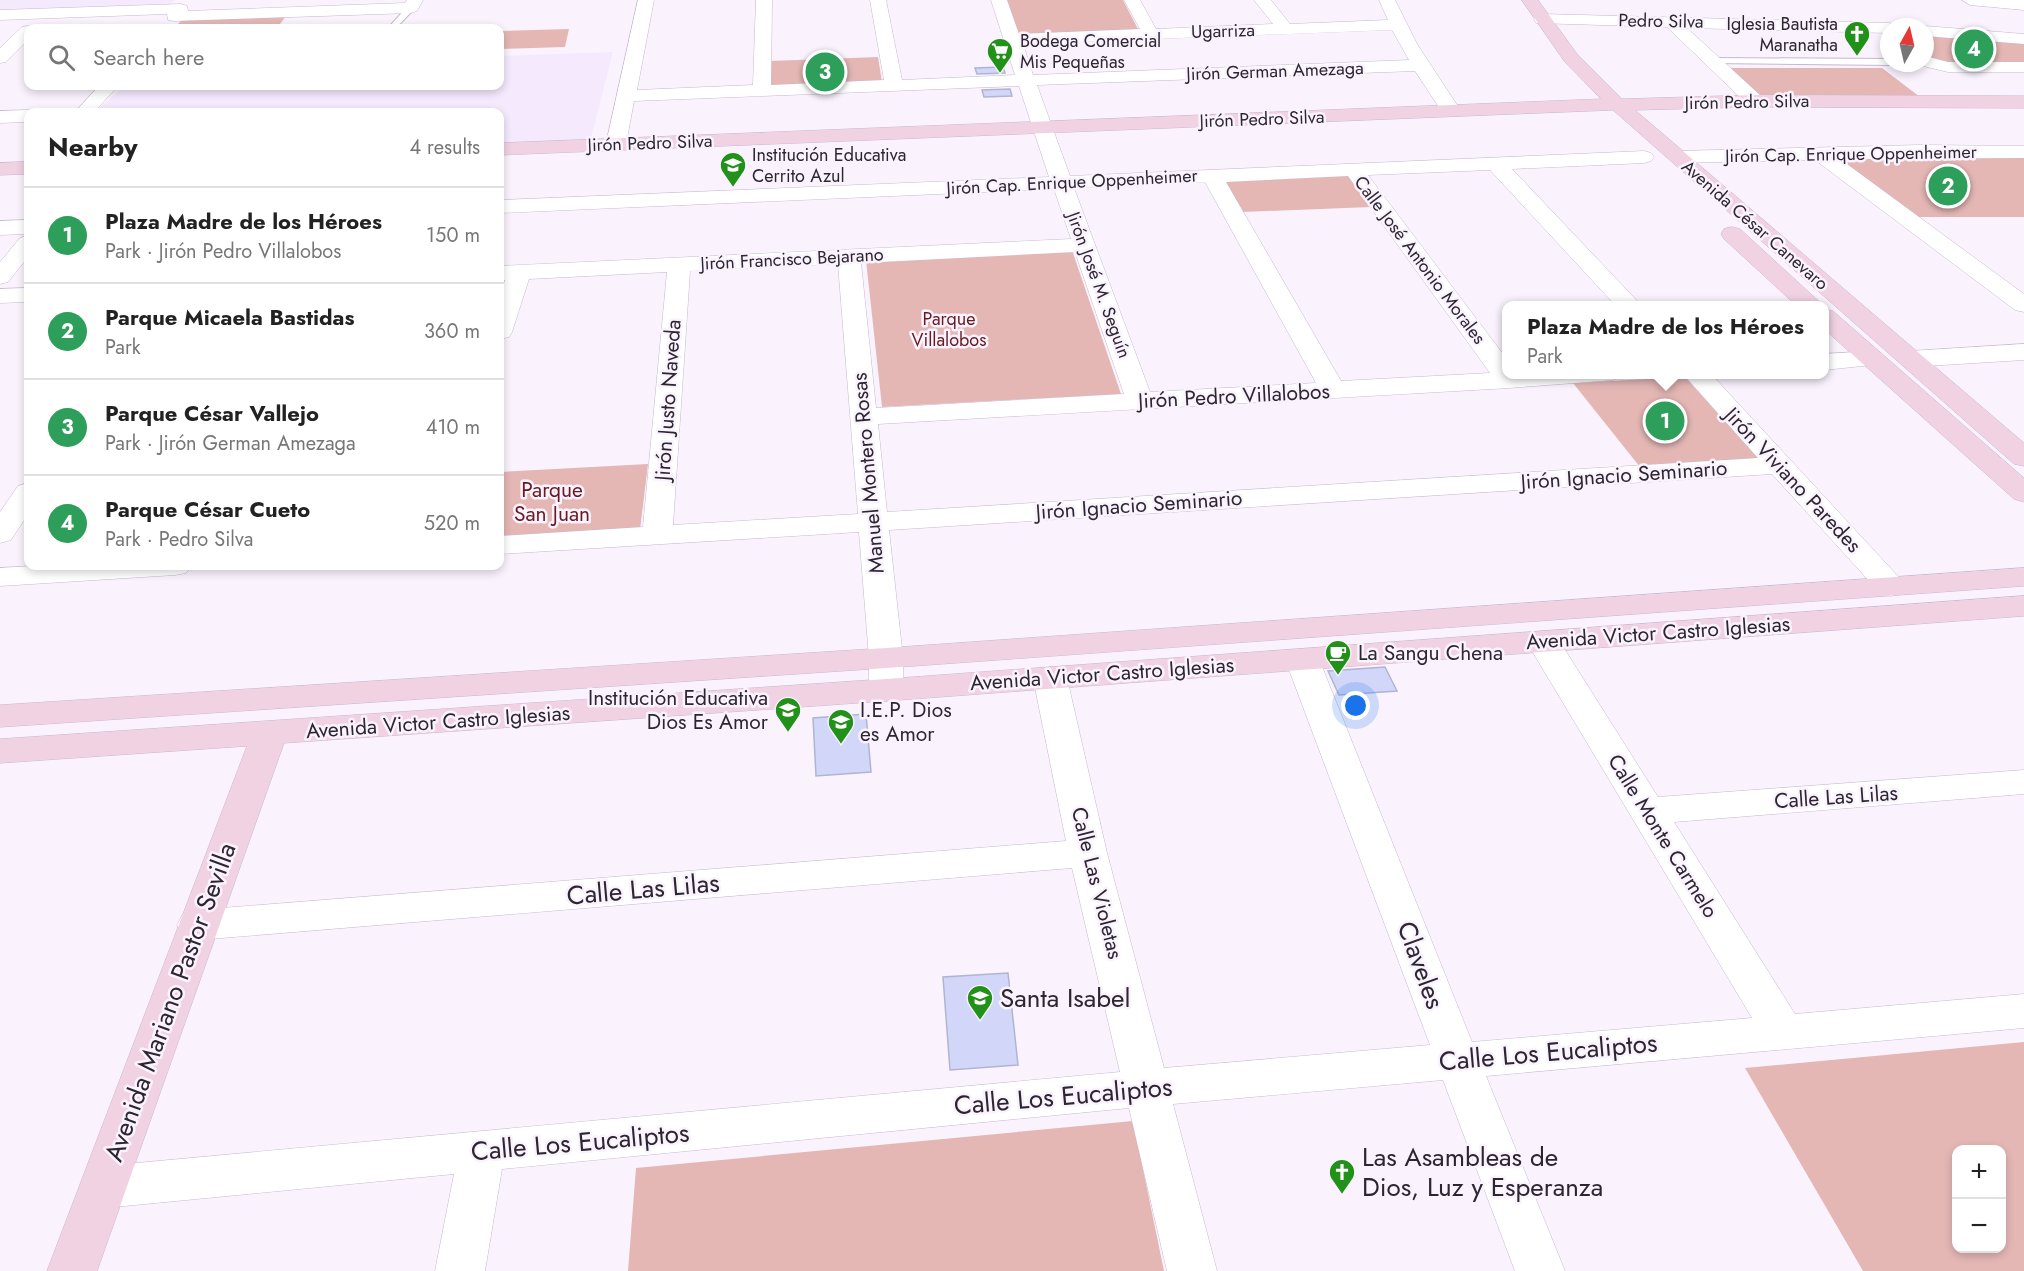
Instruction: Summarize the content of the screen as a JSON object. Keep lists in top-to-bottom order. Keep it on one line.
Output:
{"streets":{"street":["Pedro Silva","Ugarriza","Jirón German Amezaga","Jirón Pedro Silva","Jirón Cap. Enrique Oppenheimer","Avenida César Canevaro","Jirón Francisco Bejarano","Calle José Antonio Morales","Jirón José M. Seguín","Jirón Pedro Villalobos","Jirón Justo Naveda","Manuel Montero Rosas","Jirón Ignacio Seminario","Jirón Viviano Paredes","Avenida Victor Castro Iglesias","Calle Las Lilas","Calle Monte Carmelo","Calle Las Violetas","Claveles","Avenida Mariano Pastor Sevilla","Calle Los Eucaliptos"]},"crossings":[["Pedro Silva","Avenida César Canevaro"],["Ugarriza","Jirón José M. Seguín"],["Jirón German Amezaga","Jirón José M. Seguín"],["Jirón Pedro Silva","Avenida César Canevaro"],["Jirón Pedro Silva","Jirón José M. Seguín"],["Jirón Cap. Enrique Oppenheimer","Avenida César Canevaro"],["Jirón Cap. Enrique Oppenheimer","Calle José Antonio Morales"],["Jirón Cap. Enrique Oppenheimer","Jirón José M. Seguín"],["Jirón Francisco Bejarano","Jirón José M. Seguín"],["Jirón Francisco Bejarano","Jirón Justo Naveda"],["Jirón Francisco Bejarano","Manuel Montero Rosas"],["Jirón José M. Seguín","Jirón Pedro Villalobos"],["Jirón Pedro Villalobos","Manuel Montero Rosas"],["Jirón Justo Naveda","Jirón Ignacio Seminario"],["Manuel Montero Rosas","Jirón Ignacio Seminario"],["Manuel Montero Rosas","Avenida Victor Castro Iglesias"],["Jirón Ignacio Seminario","Jirón Viviano Paredes"],["Jirón Viviano Paredes","Avenida Victor Castro Iglesias"],["Avenida Victor Castro Iglesias","Calle Monte Carmelo"],["Avenida Victor Castro Iglesias","Calle Las Violetas"],["Avenida Victor Castro Iglesias","Claveles"],["Avenida Victor Castro Iglesias","Avenida Mariano Pastor Sevilla"],["Calle Las Lilas","Calle Monte Carmelo"],["Calle Las Lilas","Calle Las Violetas"],["Calle Las Lilas","Avenida Mariano Pastor Sevilla"],["Calle Monte Carmelo","Calle Los Eucaliptos"],["Calle Las Violetas","Calle Los Eucaliptos"],["Claveles","Calle Los Eucaliptos"],["Avenida Mariano Pastor Sevilla","Calle Los Eucaliptos"]],"parks":["Parque Villalobos","Parque San Juan"],"places":{"church":["Iglesia Bautista Maranatha","Las Asambleas de Dios, Luz y Esperanza"],"supermarket":["Bodega Comercial Mis Pequeñas"],"school or university":["Institución Educativa Cerrito Azul","Institución Educativa Dios Es Amor","I.E.P. Dios es Amor","Santa Isabel"],"cafe":["La Sangu Chena"]},"north":"top","page":{"search":"Search here","pins":["4","3","2","1"],"heading":["Nearby","4 results"],"list":[{"mark":"1","name":"Plaza Madre de los Héroes","note":"Park · Jirón Pedro Villalobos","value":"150 m"},{"mark":"2","name":"Parque Micaela Bastidas","note":"Park","value":"360 m"},{"mark":"3","name":"Parque César Vallejo","note":"Park · Jirón German Amezaga","value":"410 m"},{"mark":"4","name":"Parque César Cueto","note":"Park · Pedro Silva","value":"520 m"}],"popup":["Plaza Madre de los Héroes","Park"],"map_buttons":["+","−"]}}
